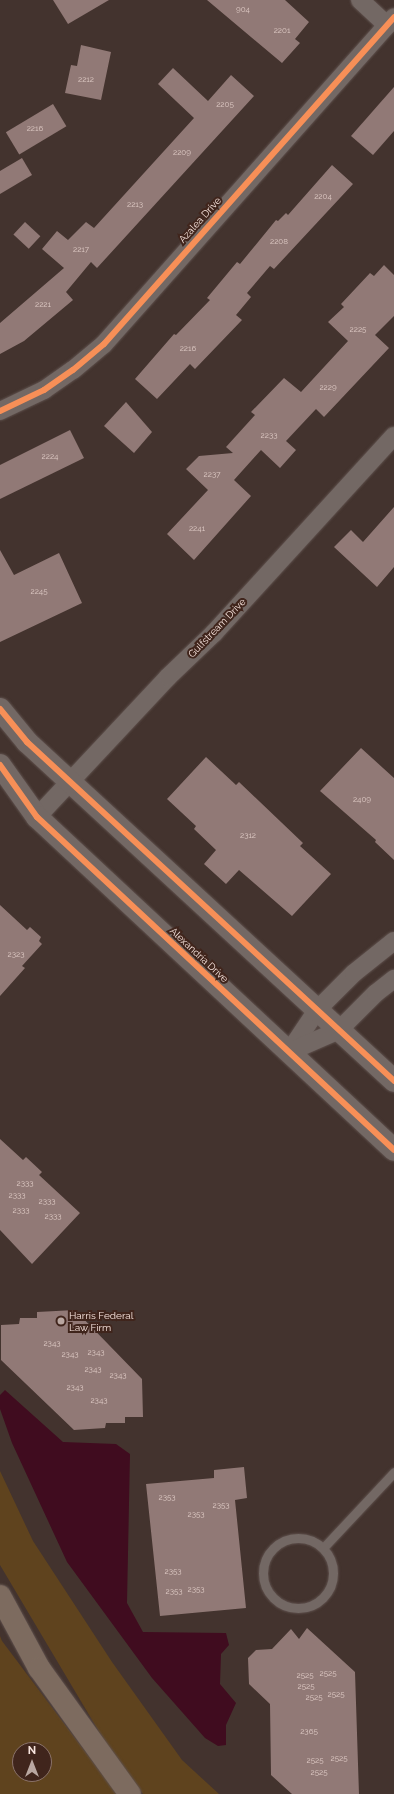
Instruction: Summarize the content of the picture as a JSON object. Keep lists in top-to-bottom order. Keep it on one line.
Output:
{"streets":{"street":["Azalea Drive","Gulfstream Drive","Alexandria Drive"]},"crossings":[["Gulfstream Drive","Alexandria Drive"]],"places":["Harris Federal Law Firm"],"house_numbers":["904","2201","2212","2205","2216","2209","2204","2213","2208","2217","2221","2225","2216","2229","2233","2224","2237","2241","2245","2409","2312","2323","2333","2333","2333","2333","2333","2343","2343","2343","2343","2343","2343","2343","2353","2353","2353","2353","2353","2353","2525","2525","2525","2525","2525","2365","2525","2525","2525"],"north":"top"}
